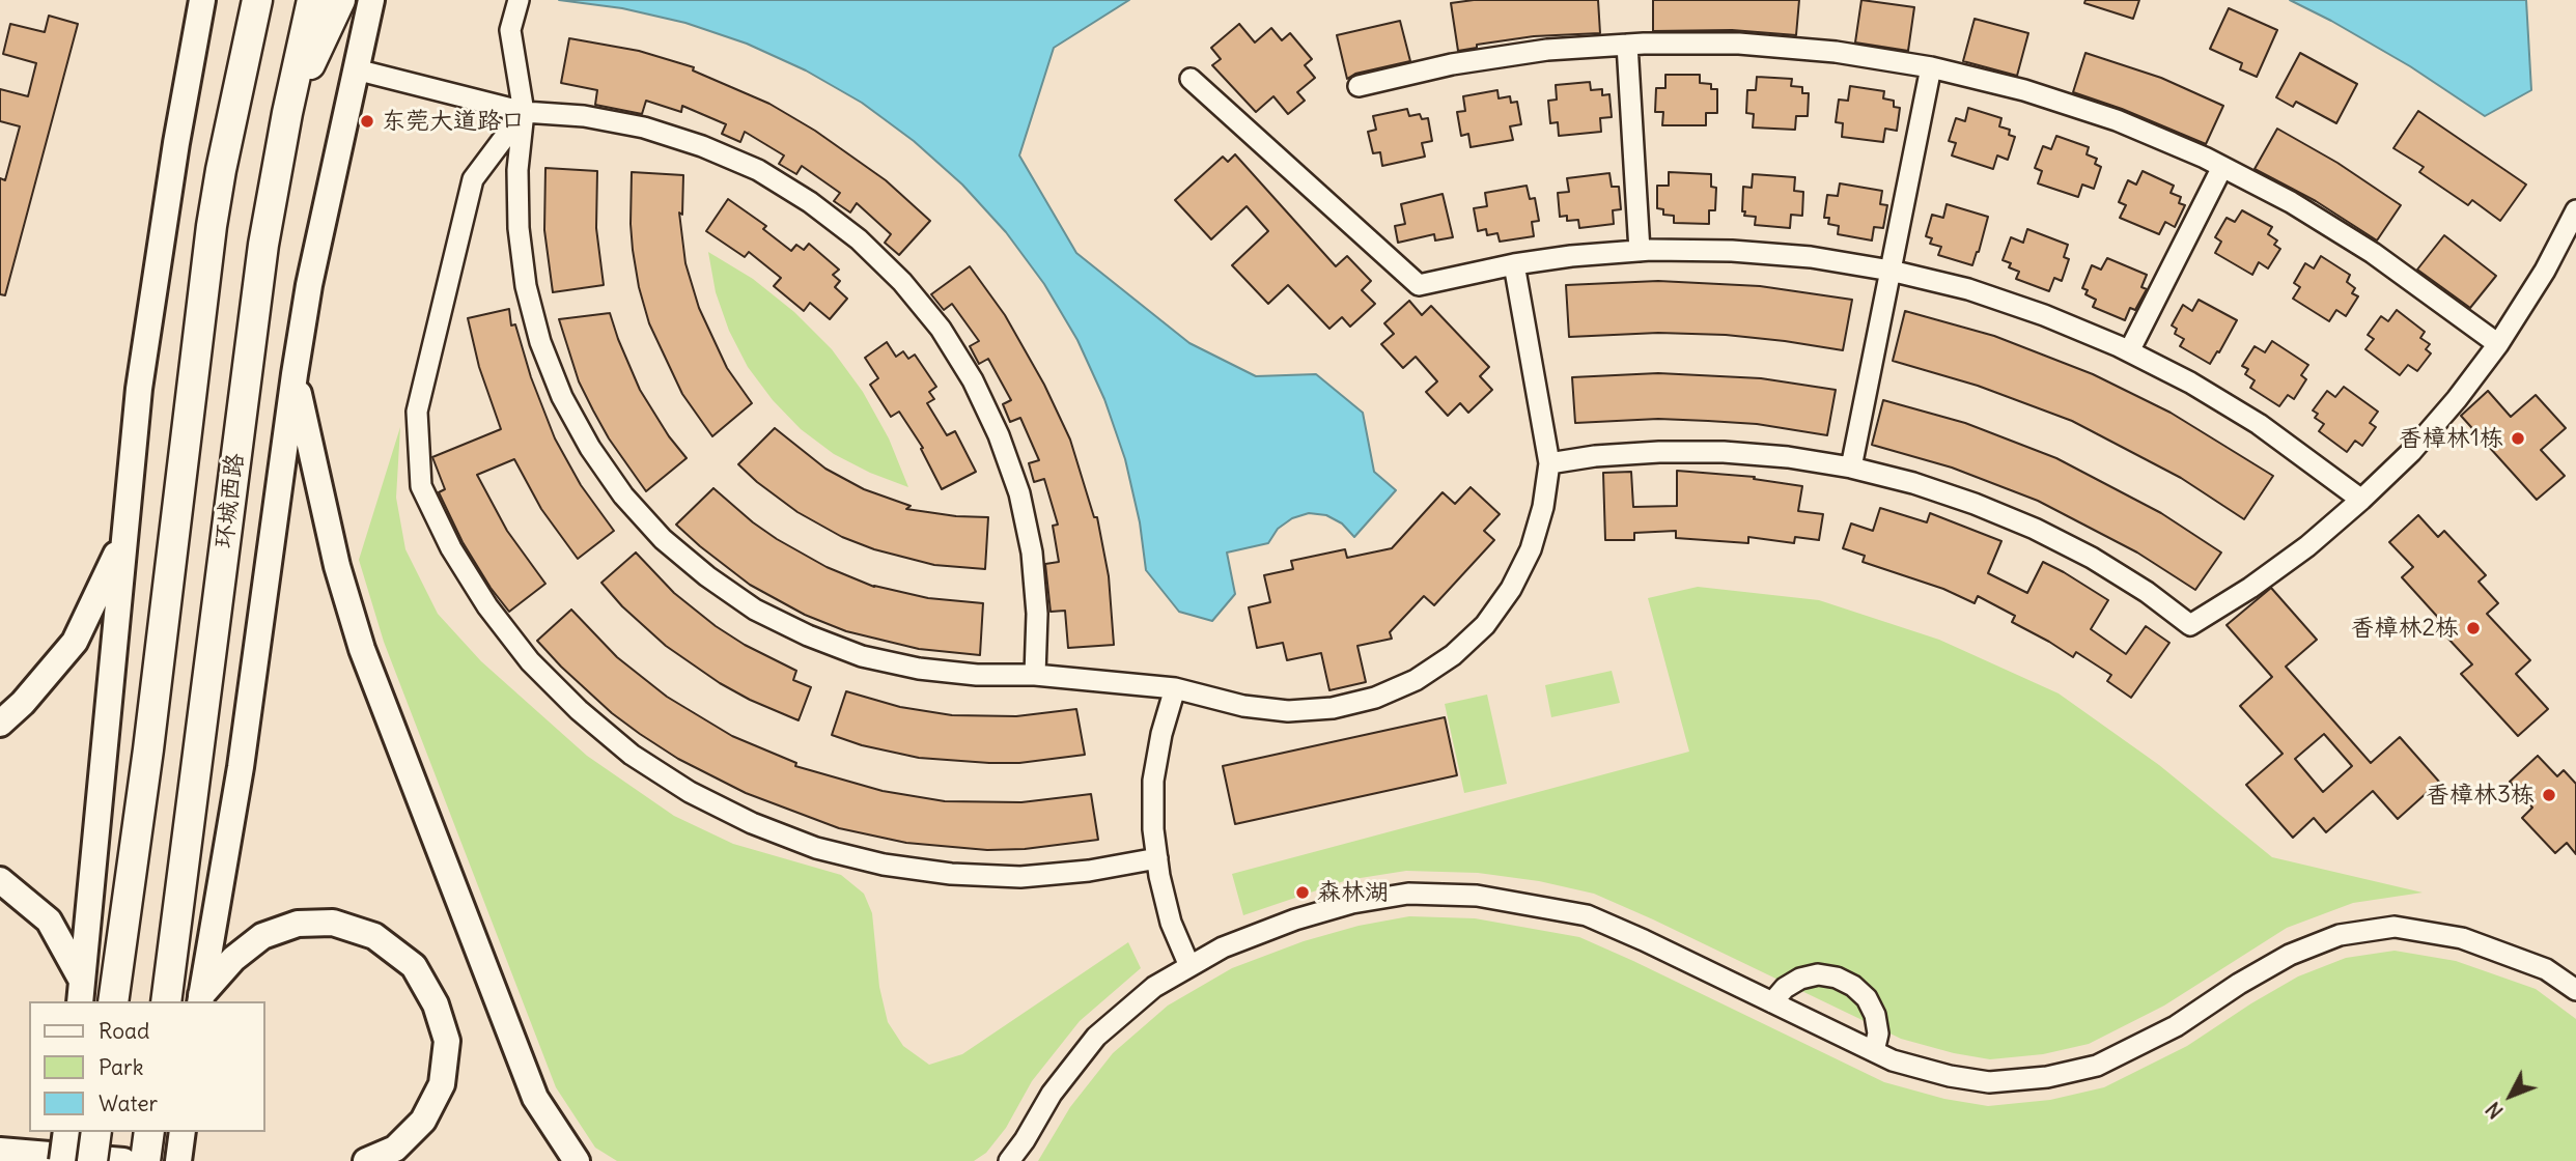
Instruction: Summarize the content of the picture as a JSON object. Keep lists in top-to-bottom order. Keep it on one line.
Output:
{"streets":{"highway":["环城西路"]},"places":["东莞大道路口","香樟林1栋","香樟林2栋","香樟林3栋","森林湖"],"legend":["Road","Park","Water"],"north":"bottom left"}
